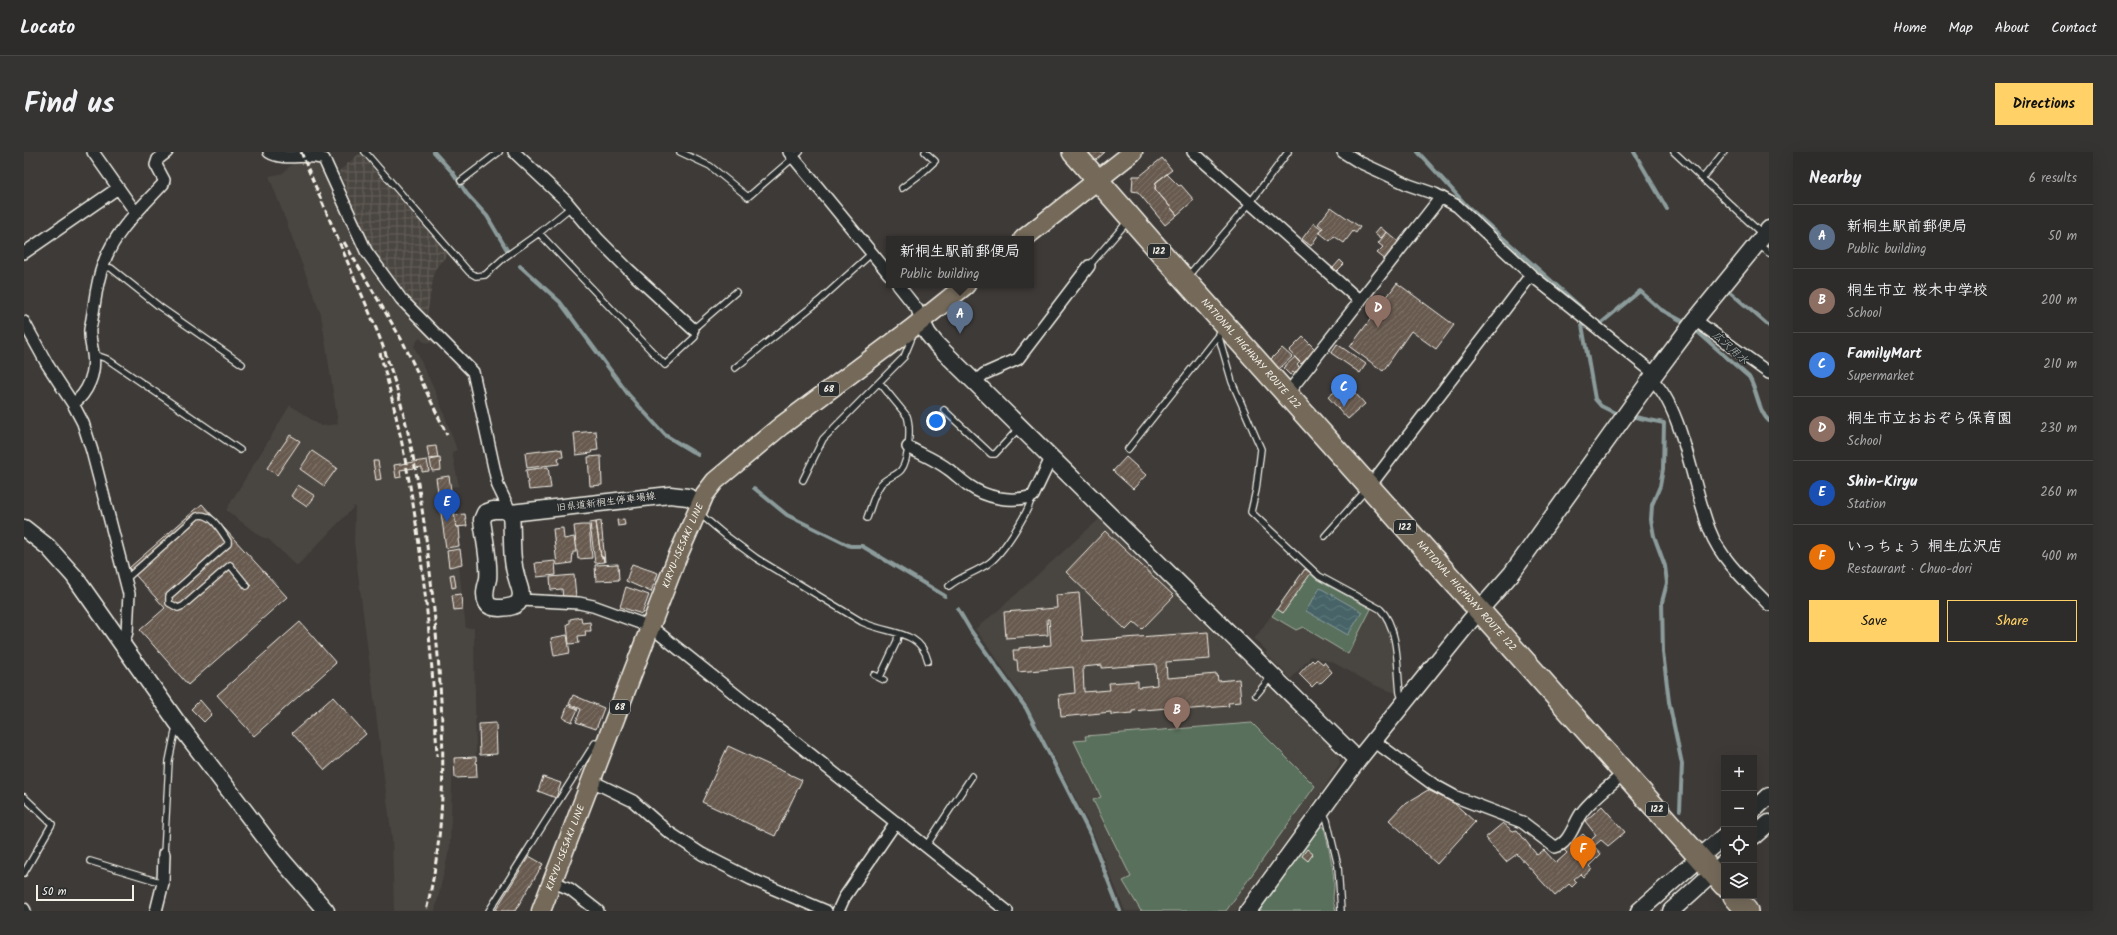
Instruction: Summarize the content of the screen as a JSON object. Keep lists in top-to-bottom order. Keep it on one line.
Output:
{"streets":{"highway":["122","NATIONAL HIGHWAY ROUTE 122"],"main road":["68","KIRYU-ISESAKI LINE"],"street":["旧県道新桐生停車場線"]},"crossings":[["122","NATIONAL HIGHWAY ROUTE 122"],["旧県道新桐生停車場線","KIRYU-ISESAKI LINE"]],"water":["広沢用水"],"scale_bar":"50 m","page":{"header":"Locato","nav":["Home","Map","About","Contact"],"title":"Find us","buttons":["Directions",["Save","Share"]],"heading":["Nearby","6 results"],"list":[{"mark":"A","name":"新桐生駅前郵便局","note":"Public building","value":"50 m"},{"mark":"B","name":"桐生市立 桜木中学校","note":"School","value":"200 m"},{"mark":"C","name":"FamilyMart","note":"Supermarket","value":"210 m"},{"mark":"D","name":"桐生市立おおぞら保育園","note":"School","value":"230 m"},{"mark":"E","name":"Shin-Kiryu","note":"Station","value":"260 m"},{"mark":"F","name":"いっちょう 桐生広沢店","note":"Restaurant · Chuo-dori","value":"400 m"}],"popup":["新桐生駅前郵便局","Public building"],"pins":["D","A","C","E","B","F"],"map_buttons":["+","−"],"scale":"50 m"}}
